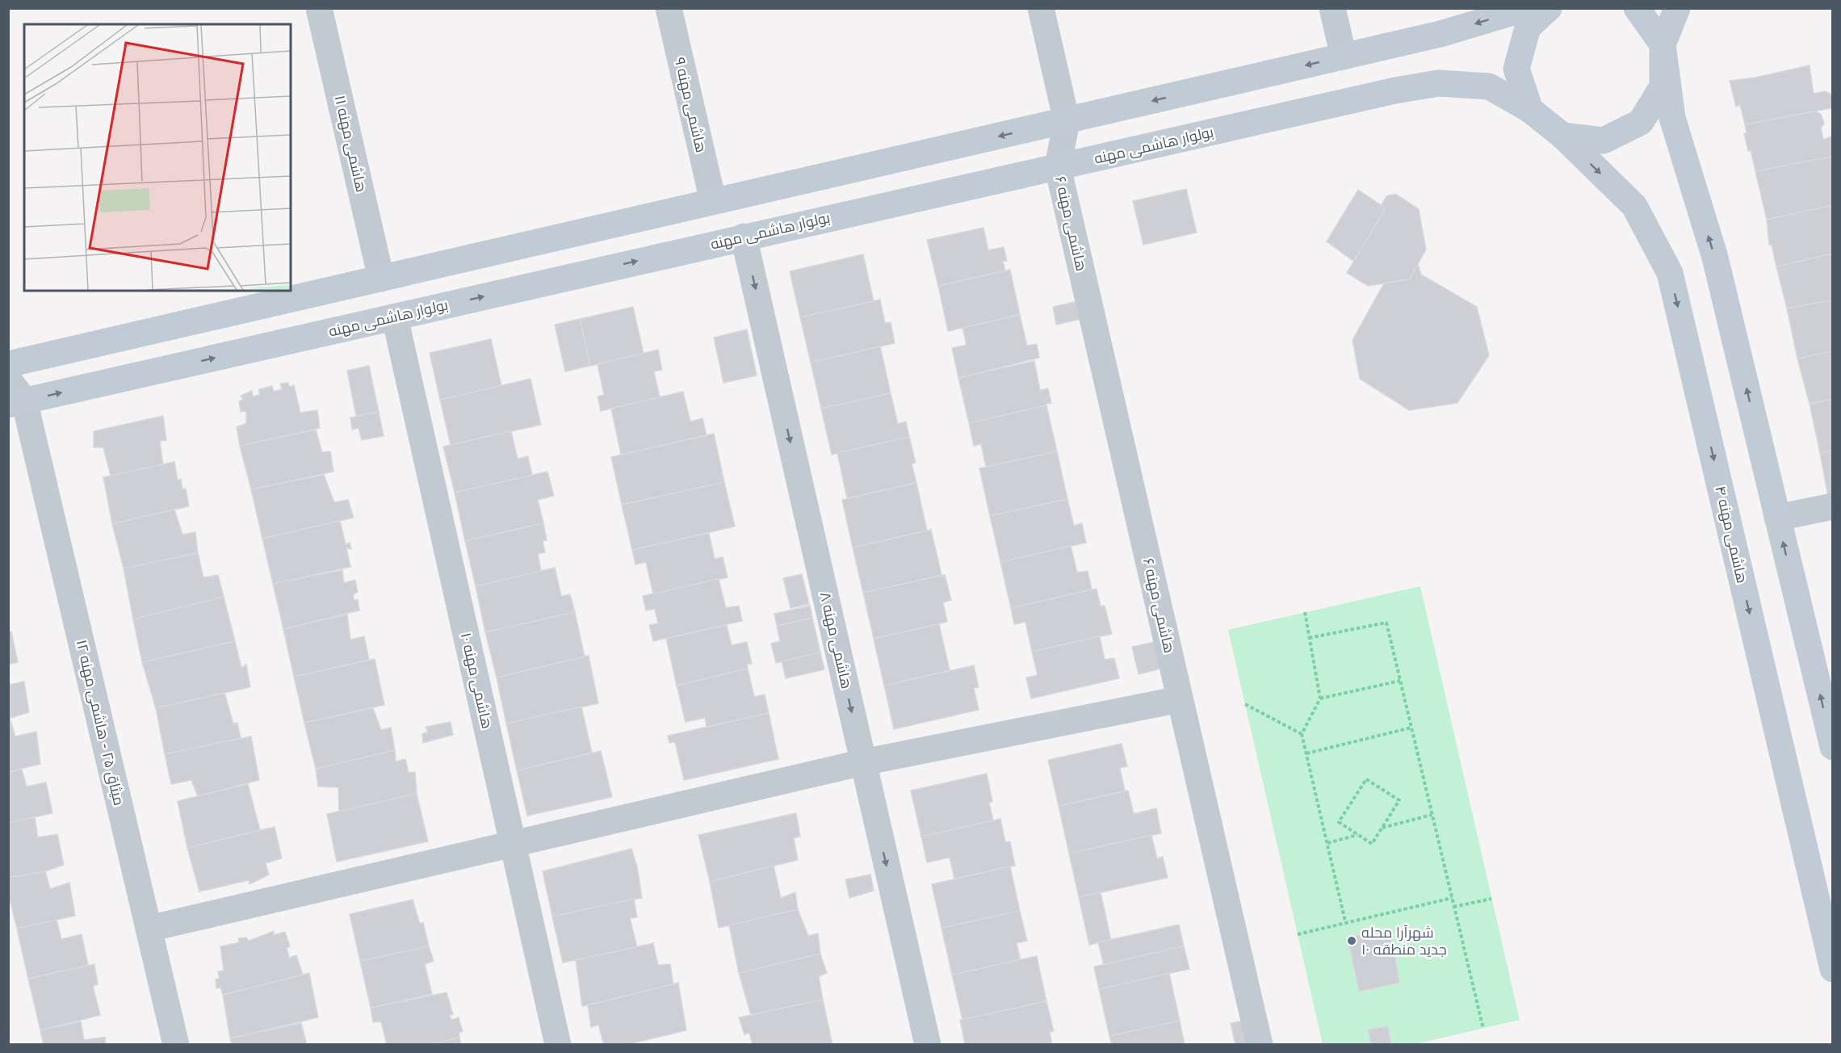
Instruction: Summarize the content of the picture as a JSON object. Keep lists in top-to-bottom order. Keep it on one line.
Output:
{"streets":{"street":["هاشمی مهنه ۹","هاشمی مهنه ۱۱","بولوار هاشمی مهنه","هاشمی مهنه ۶","هاشمی مهنه ۴","هاشمی مهنه ۸","هاشمی مهنه ۱۰","میثاق ۲۵ - هاشمی مهنه ۱۲"]},"crossings":[["بولوار هاشمی مهنه","هاشمی مهنه ۶"],["بولوار هاشمی مهنه","هاشمی مهنه ۴"],["بولوار هاشمی مهنه","هاشمی مهنه ۸"],["بولوار هاشمی مهنه","هاشمی مهنه ۱۰"],["بولوار هاشمی مهنه","میثاق ۲۵ - هاشمی مهنه ۱۲"]],"one_way":["هاشمی مهنه ۸"],"places":["شهرآرا محله جدید منطقه ۱۰"]}
